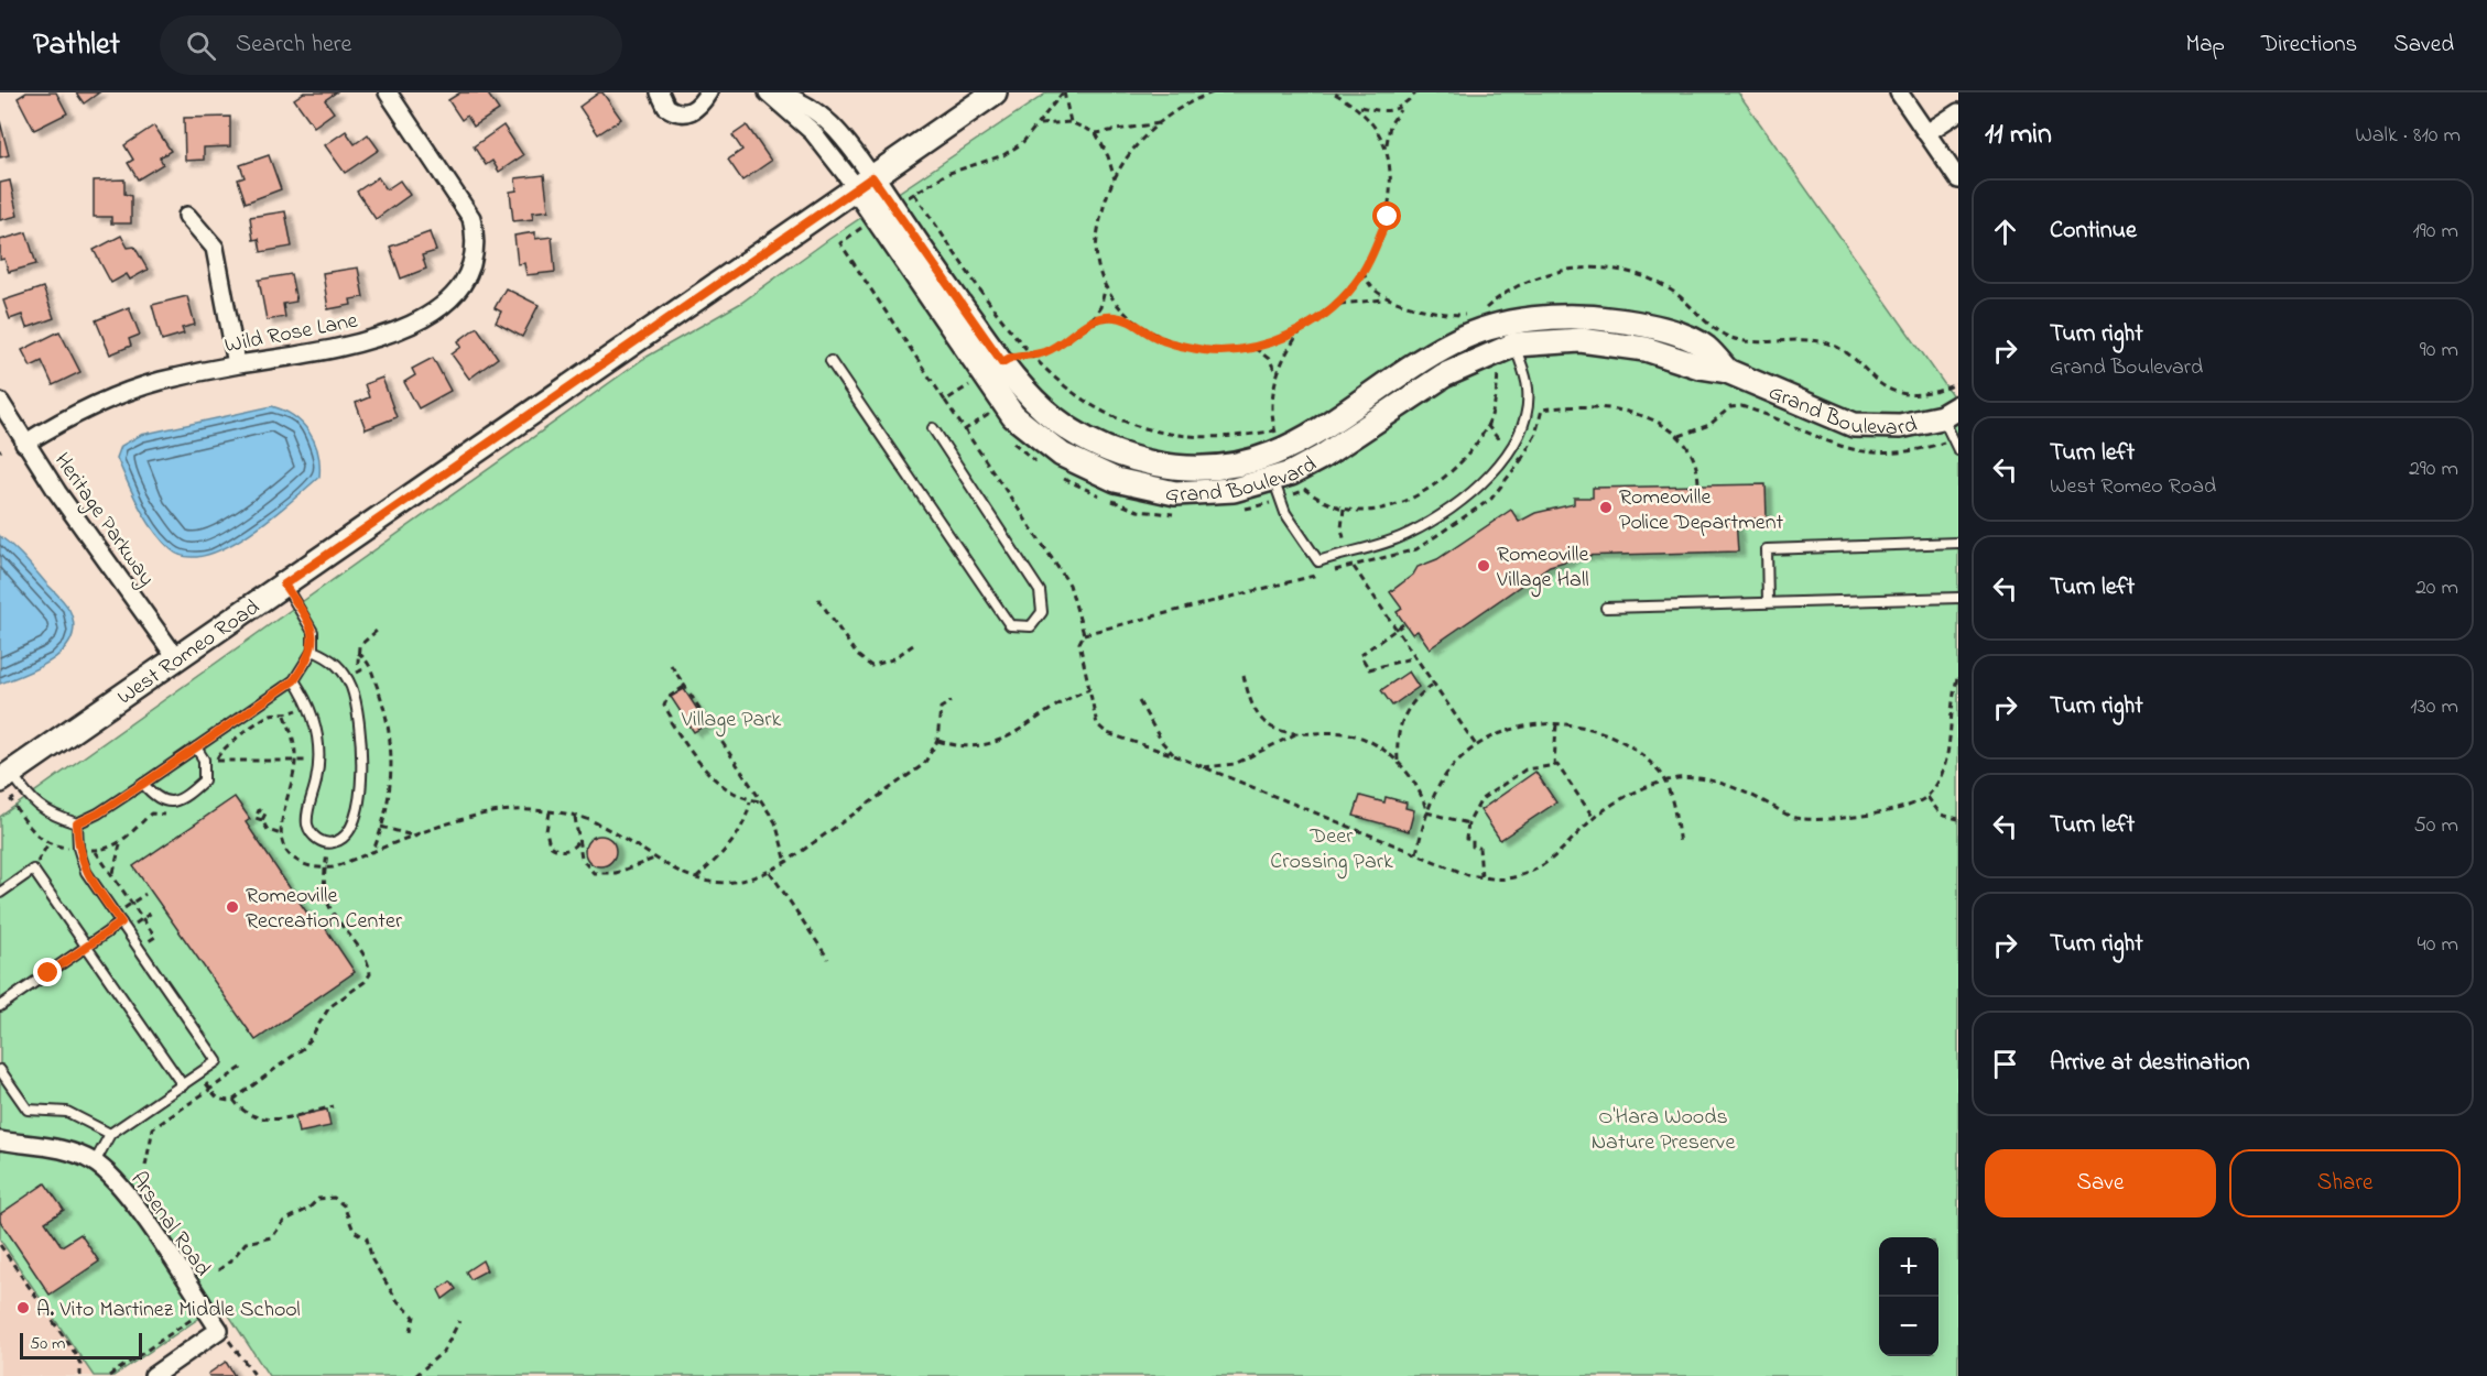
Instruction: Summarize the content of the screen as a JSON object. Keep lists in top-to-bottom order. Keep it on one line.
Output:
{"streets":{"street":["Wild Rose Lane","Grand Boulevard","Heritage Parkway","West Romeo Road","Arsenal Road"]},"crossings":[["Wild Rose Lane","Heritage Parkway"],["Grand Boulevard","West Romeo Road"],["Heritage Parkway","West Romeo Road"]],"parks":["Village Park","Deer Crossing Park","O'Hara Woods Nature Preserve"],"places":["Romeoville Police Department","Romeoville Village Hall","Romeoville Recreation Center","A. Vito Martinez Middle School"],"scale_bar":"50 m","page":{"header":"Pathlet","search":"Search here","nav":["Map","Directions","Saved"],"heading":["11 min","Walk · 810 m"],"list":[["Continue","190 m"],["Turn right","Grand Boulevard","90 m"],["Turn left","West Romeo Road","290 m"],["Turn left","20 m"],["Turn right","130 m"],["Turn left","50 m"],["Turn right","40 m"],"Arrive at destination"],"buttons":["Save","Share"],"map_buttons":["+","−"],"scale":"50 m"}}
